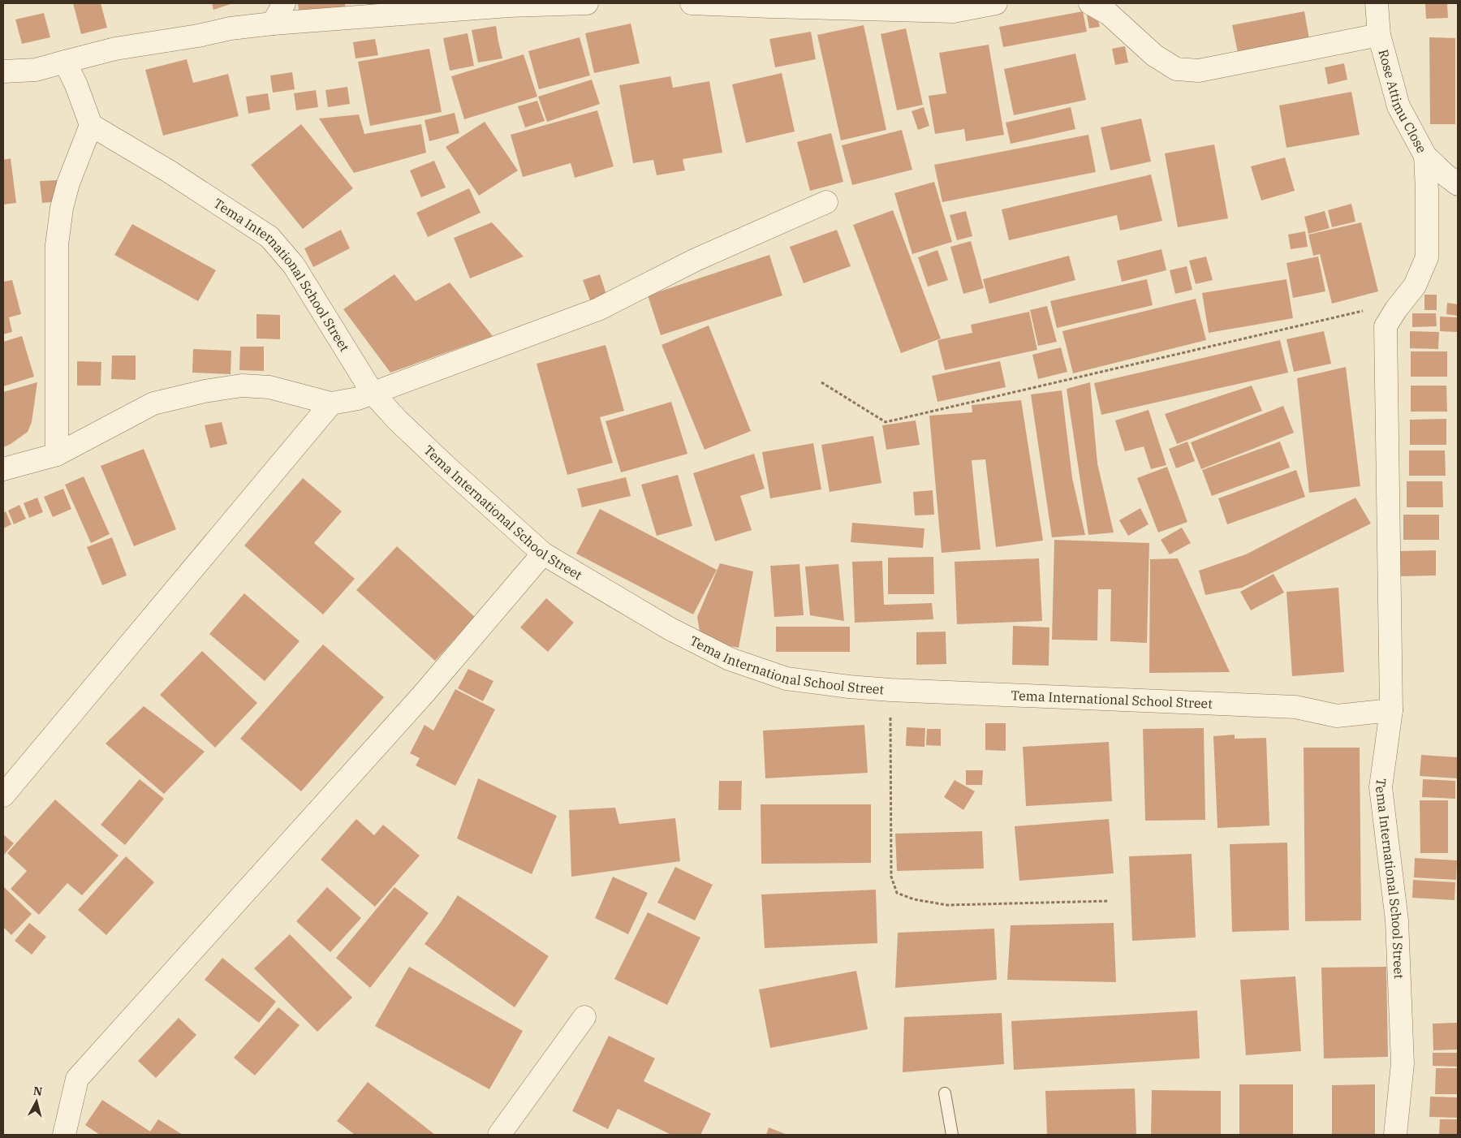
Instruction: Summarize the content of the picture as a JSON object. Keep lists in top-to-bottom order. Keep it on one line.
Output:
{"streets":{"street":["Rose Attimu Close","Tema International School Street"]},"north":"top"}
